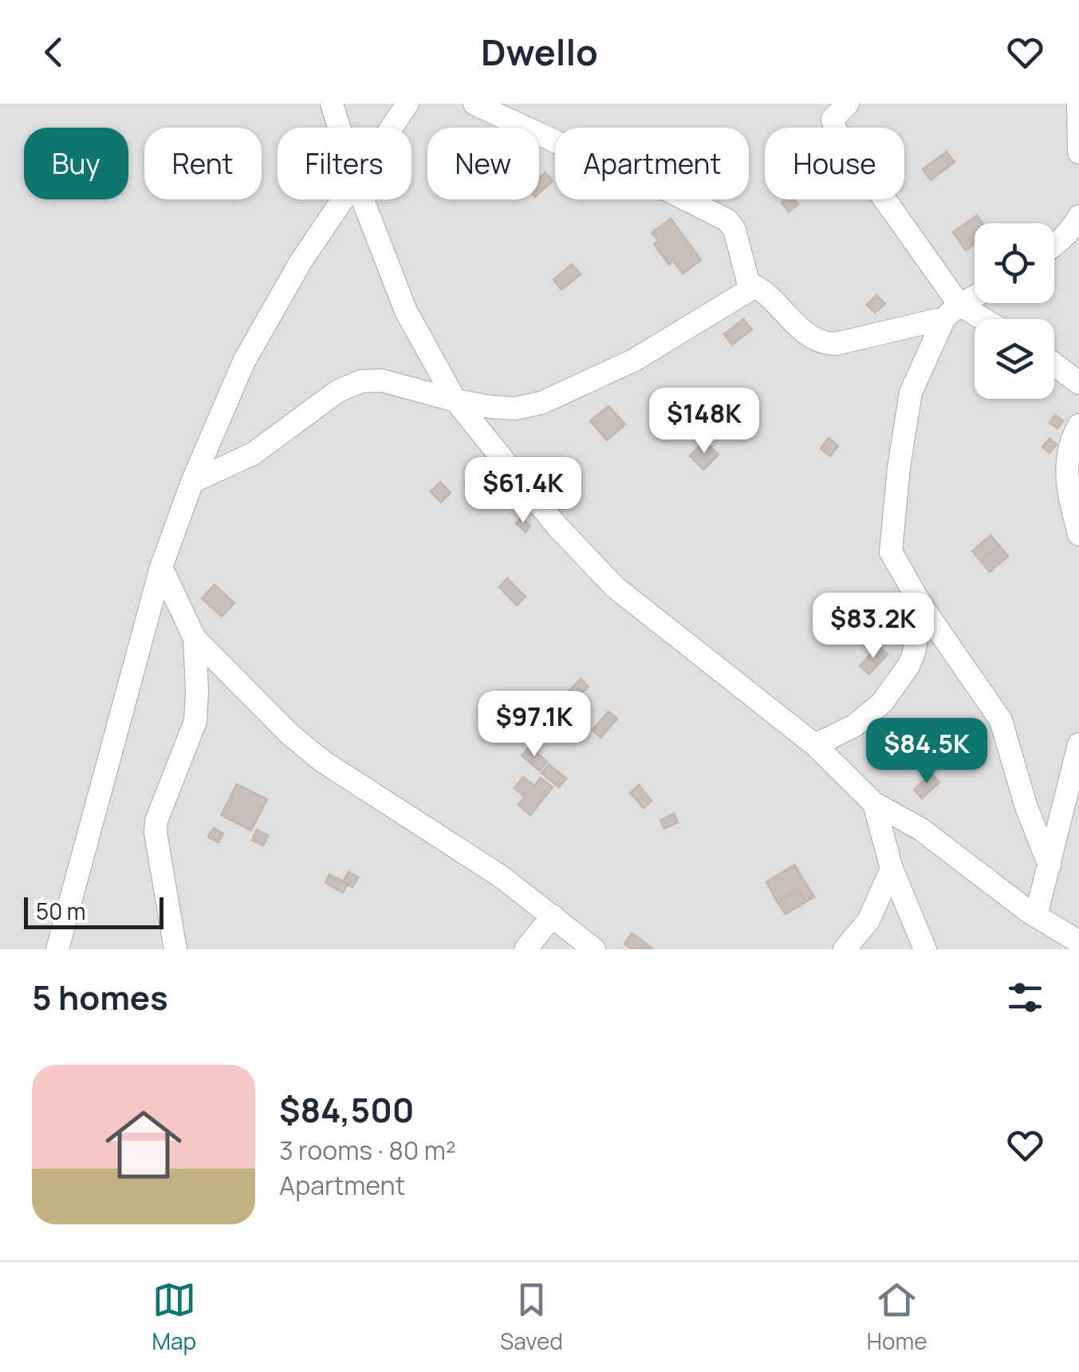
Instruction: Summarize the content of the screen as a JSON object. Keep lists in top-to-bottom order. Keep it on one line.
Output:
{"scale_bar":"50 m","page":{"header":"Dwello","chip":["Buy","Rent","Filters","New","Apartment","House"],"price":["$148K","$61.4K","$83.2K","$97.1K","$84.5K"],"scale":"50 m","heading":"5 homes","list":[{"name":"$84,500","note":"3 rooms · 80 m² · Apartment"}],"tabs":["Map","Saved","Home"]}}
